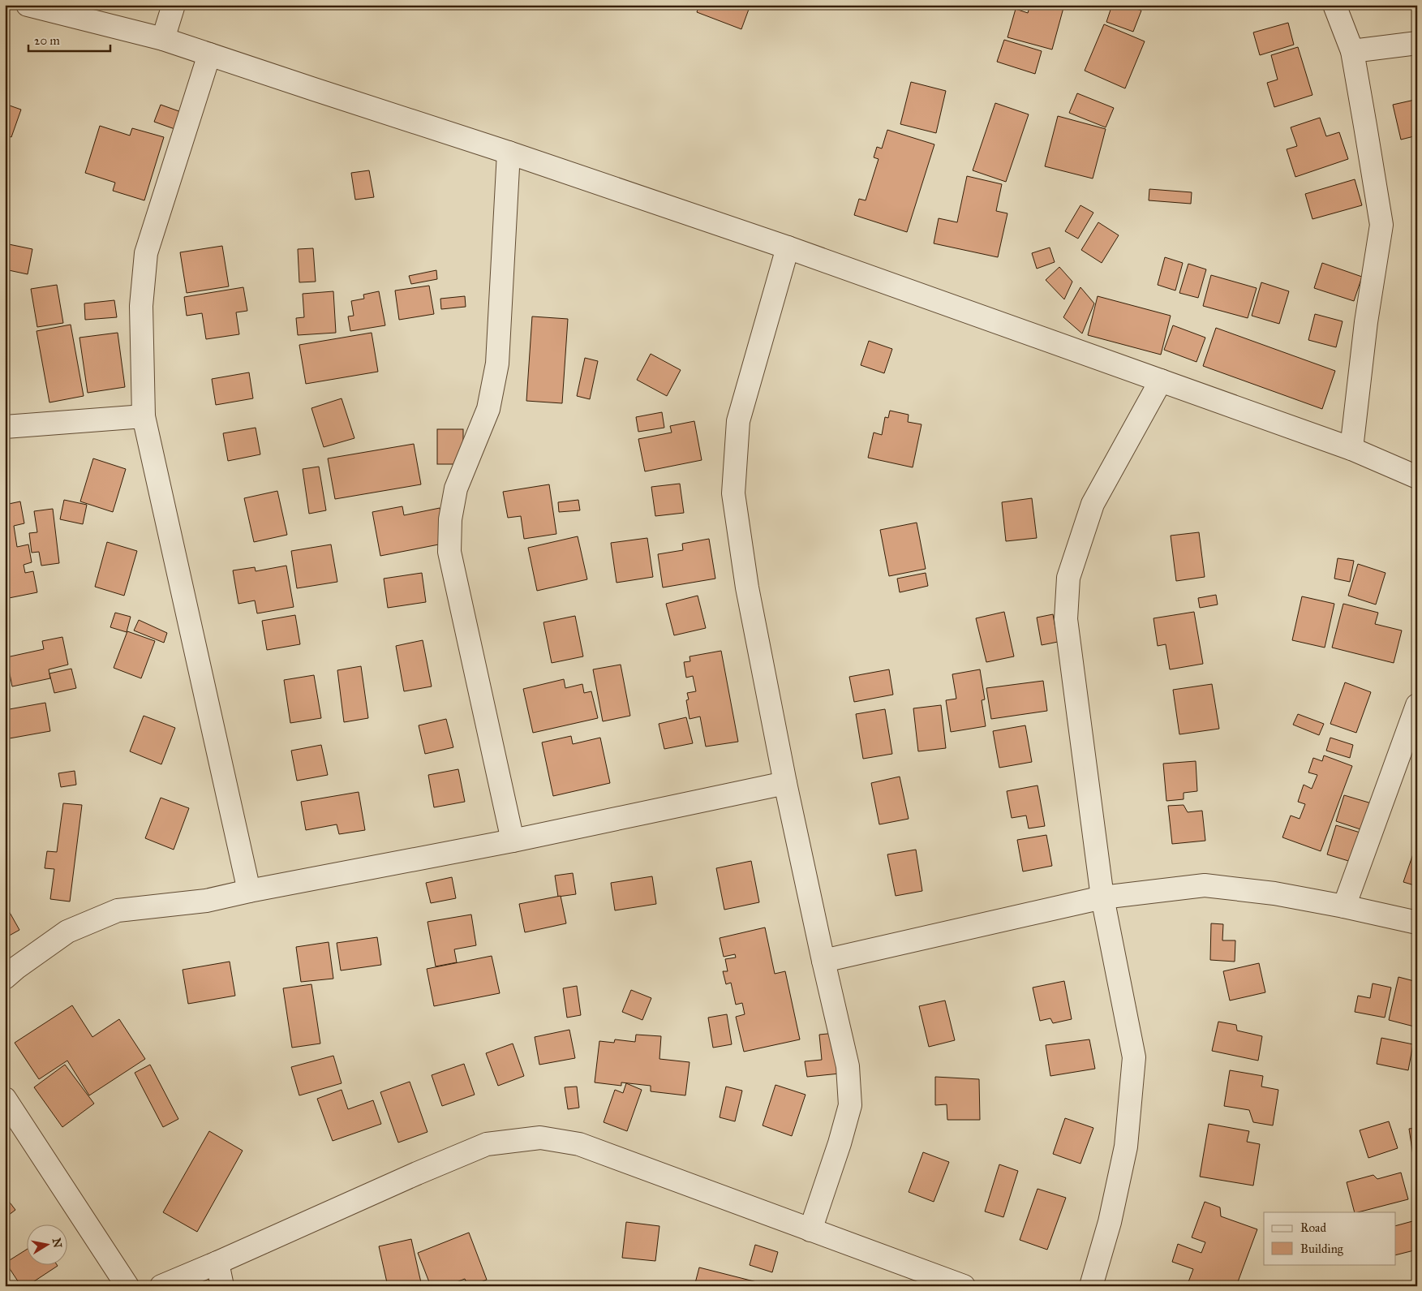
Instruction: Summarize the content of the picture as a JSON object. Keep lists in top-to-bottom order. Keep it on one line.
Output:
{"legend":["Road","Building"],"scale_bar":"20 m","north":"right"}
